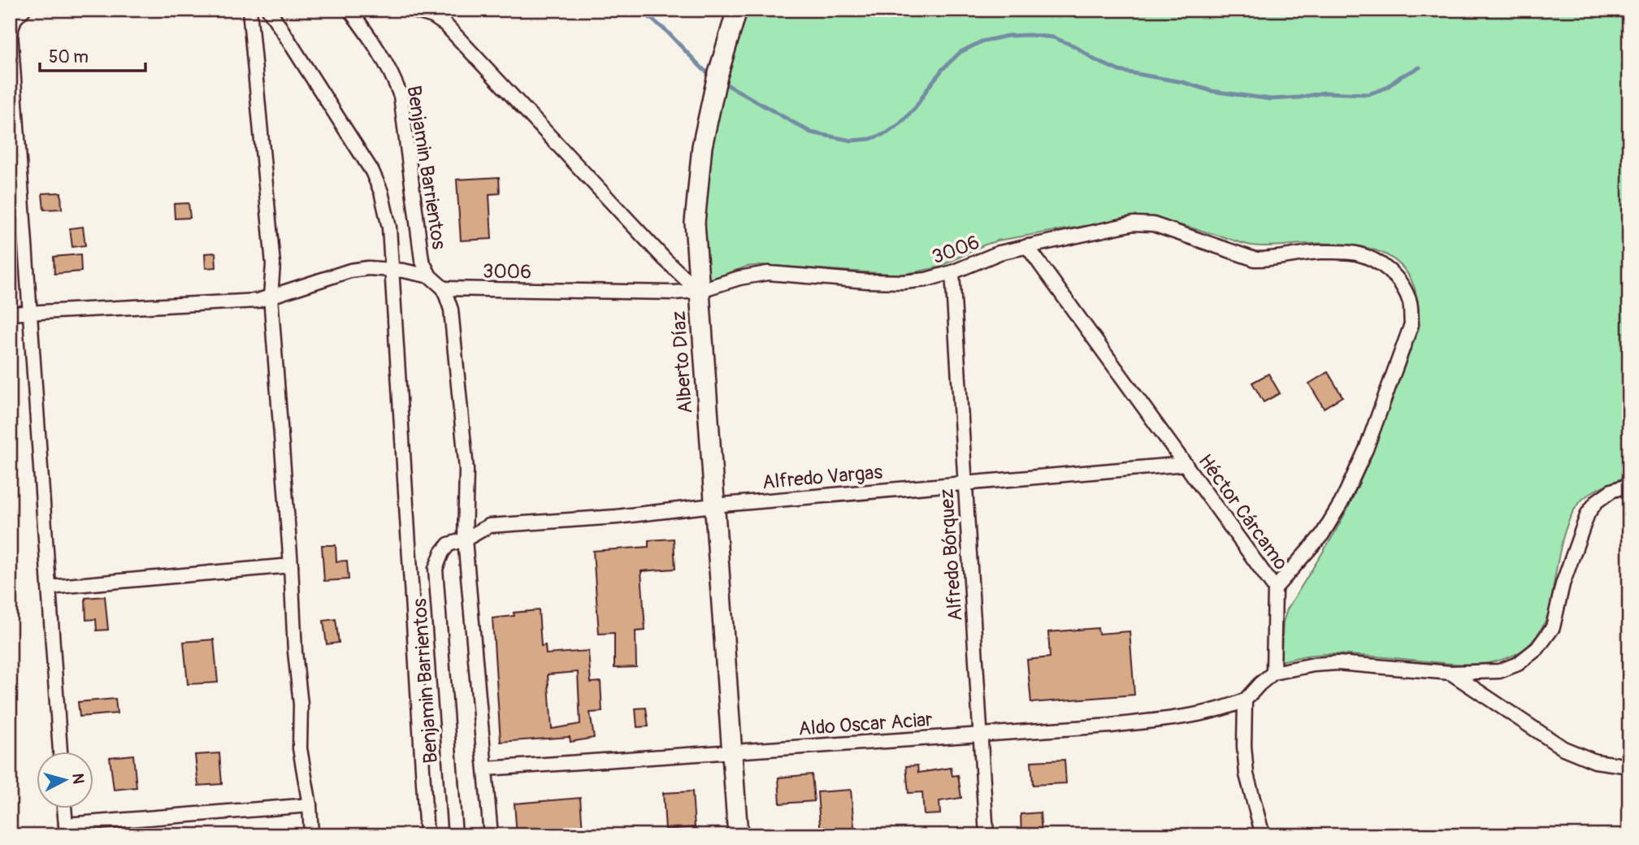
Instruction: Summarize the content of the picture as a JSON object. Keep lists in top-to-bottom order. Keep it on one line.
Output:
{"streets":{"street":["Benjamin Barrientos","3006","Alberto Díaz","Alfredo Vargas","Héctor Cárcamo","Alfredo Bórquez","Aldo Oscar Aciar"]},"crossings":[["Benjamin Barrientos","3006"],["Benjamin Barrientos","Alfredo Vargas"],["3006","Alberto Díaz"],["3006","Héctor Cárcamo"],["3006","Alfredo Bórquez"],["Alberto Díaz","Alfredo Vargas"],["Alberto Díaz","Aldo Oscar Aciar"],["Alfredo Vargas","Héctor Cárcamo"],["Alfredo Vargas","Alfredo Bórquez"],["Alfredo Bórquez","Aldo Oscar Aciar"]],"scale_bar":"50 m","north":"right"}
